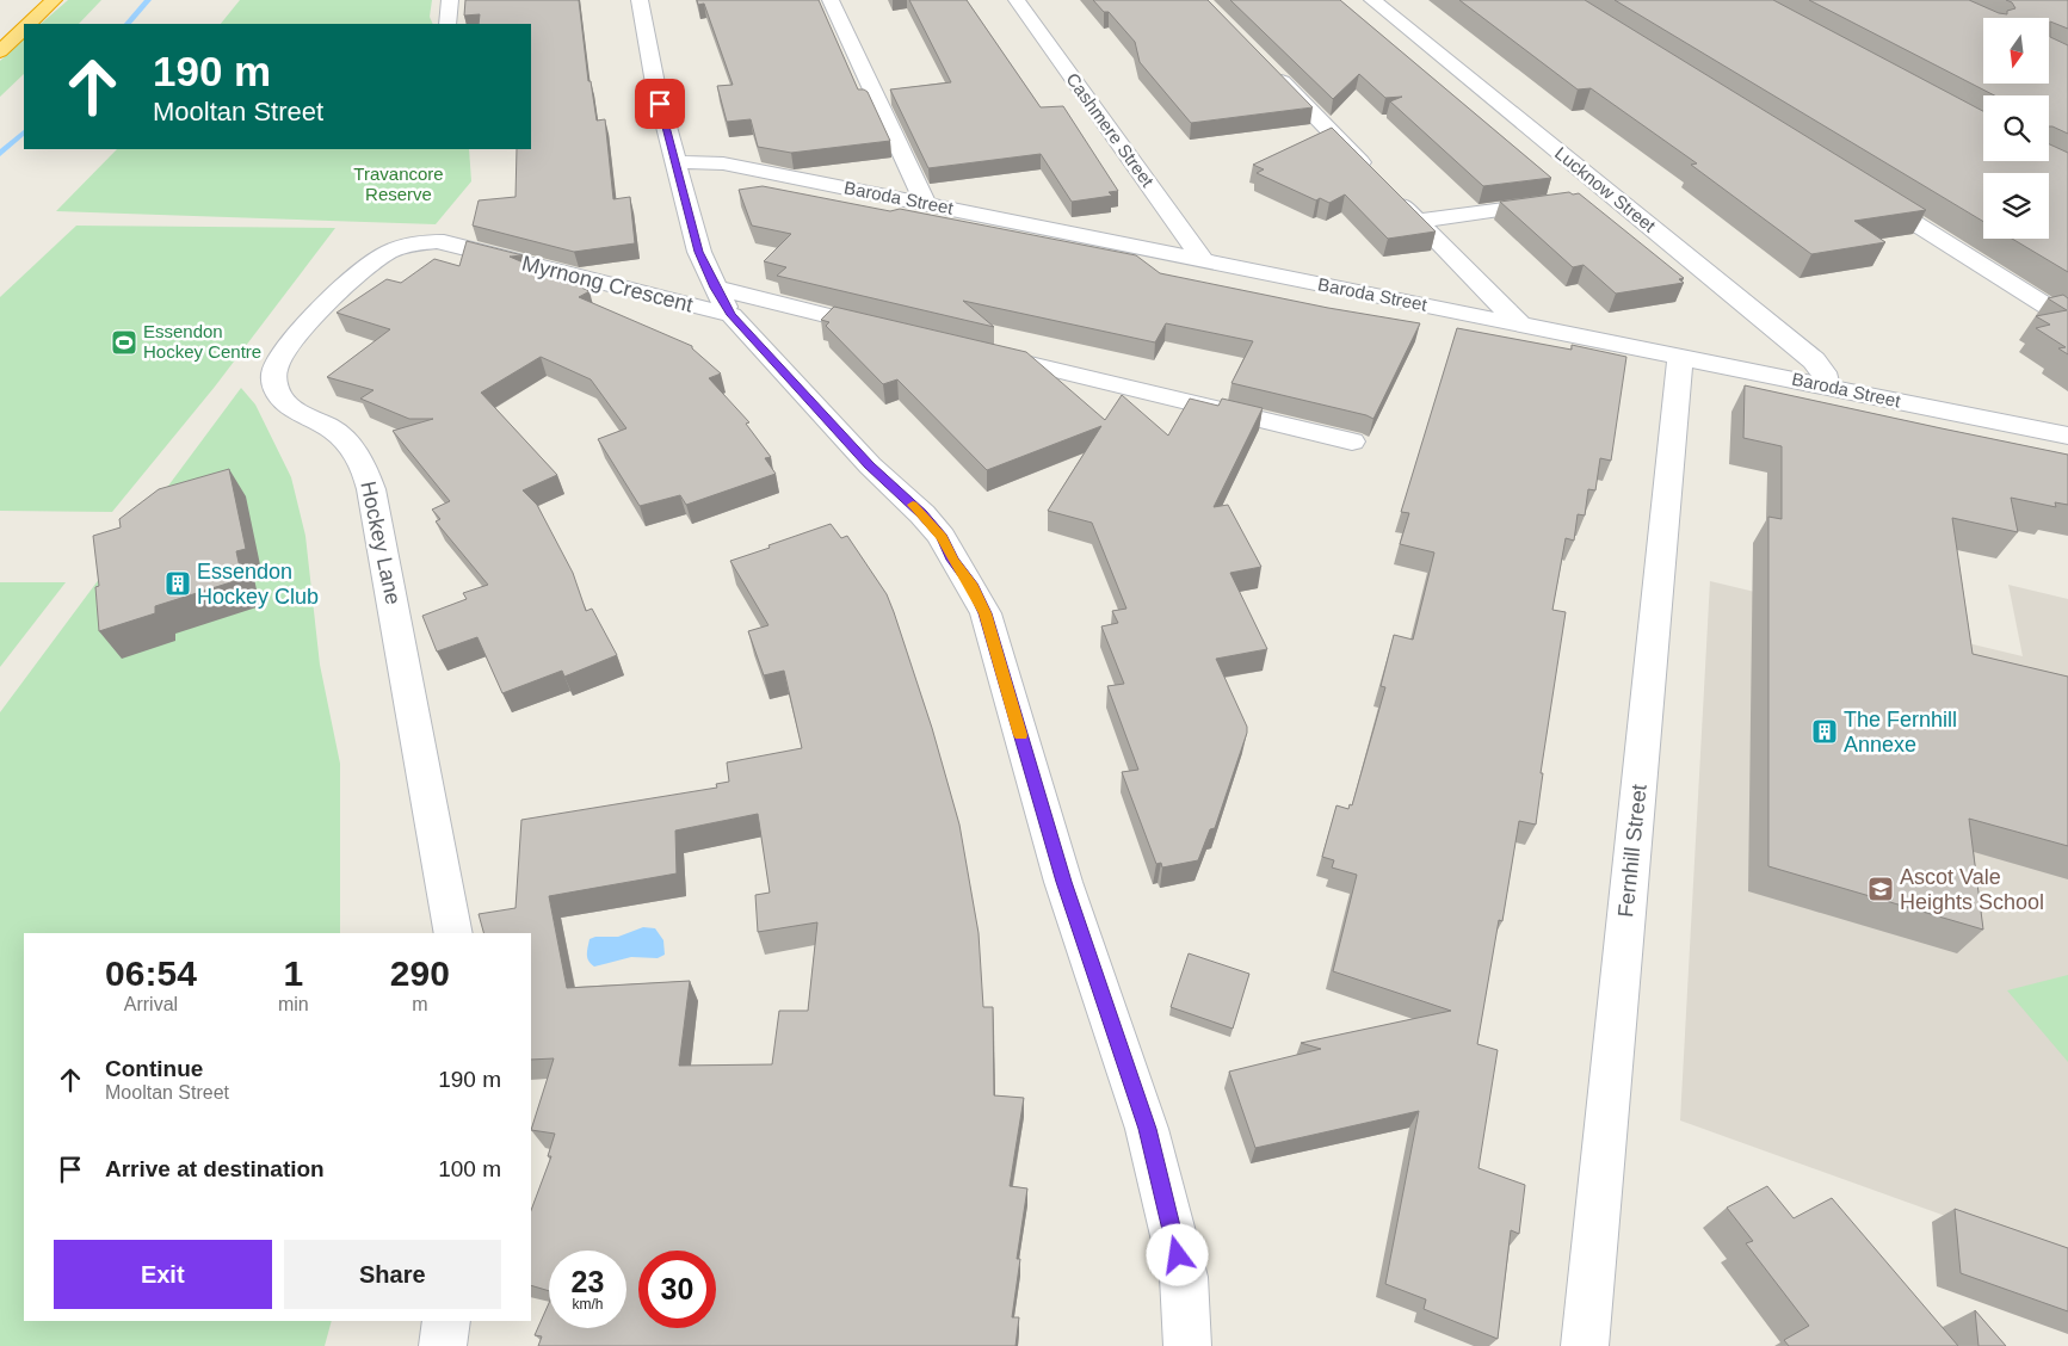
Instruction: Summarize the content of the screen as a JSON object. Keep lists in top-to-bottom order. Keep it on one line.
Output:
{"streets":{"street":["Cashmere Street","Lucknow Street","Baroda Street","Myrnong Crescent","Hockey Lane","Fernhill Street"]},"crossings":[["Cashmere Street","Baroda Street"],["Lucknow Street","Baroda Street"],["Baroda Street","Fernhill Street"],["Myrnong Crescent","Hockey Lane"]],"parks":["Travancore Reserve"],"places":{"sports":["Essendon Hockey Centre"],"building":["Essendon Hockey Club","The Fernhill Annexe"],"school or university":["Ascot Vale Heights School"]},"north":"bottom","page":{"turn":["190 m","Mooltan Street"],"eta":["06:54","Arrival","1","min","290","m"],"list":[{"name":"Continue","note":"Mooltan Street","value":"190 m"},{"name":"Arrive at destination","value":"100 m"}],"buttons":["Exit","Share"],"speed":"23 km/h","limit":"30"}}
